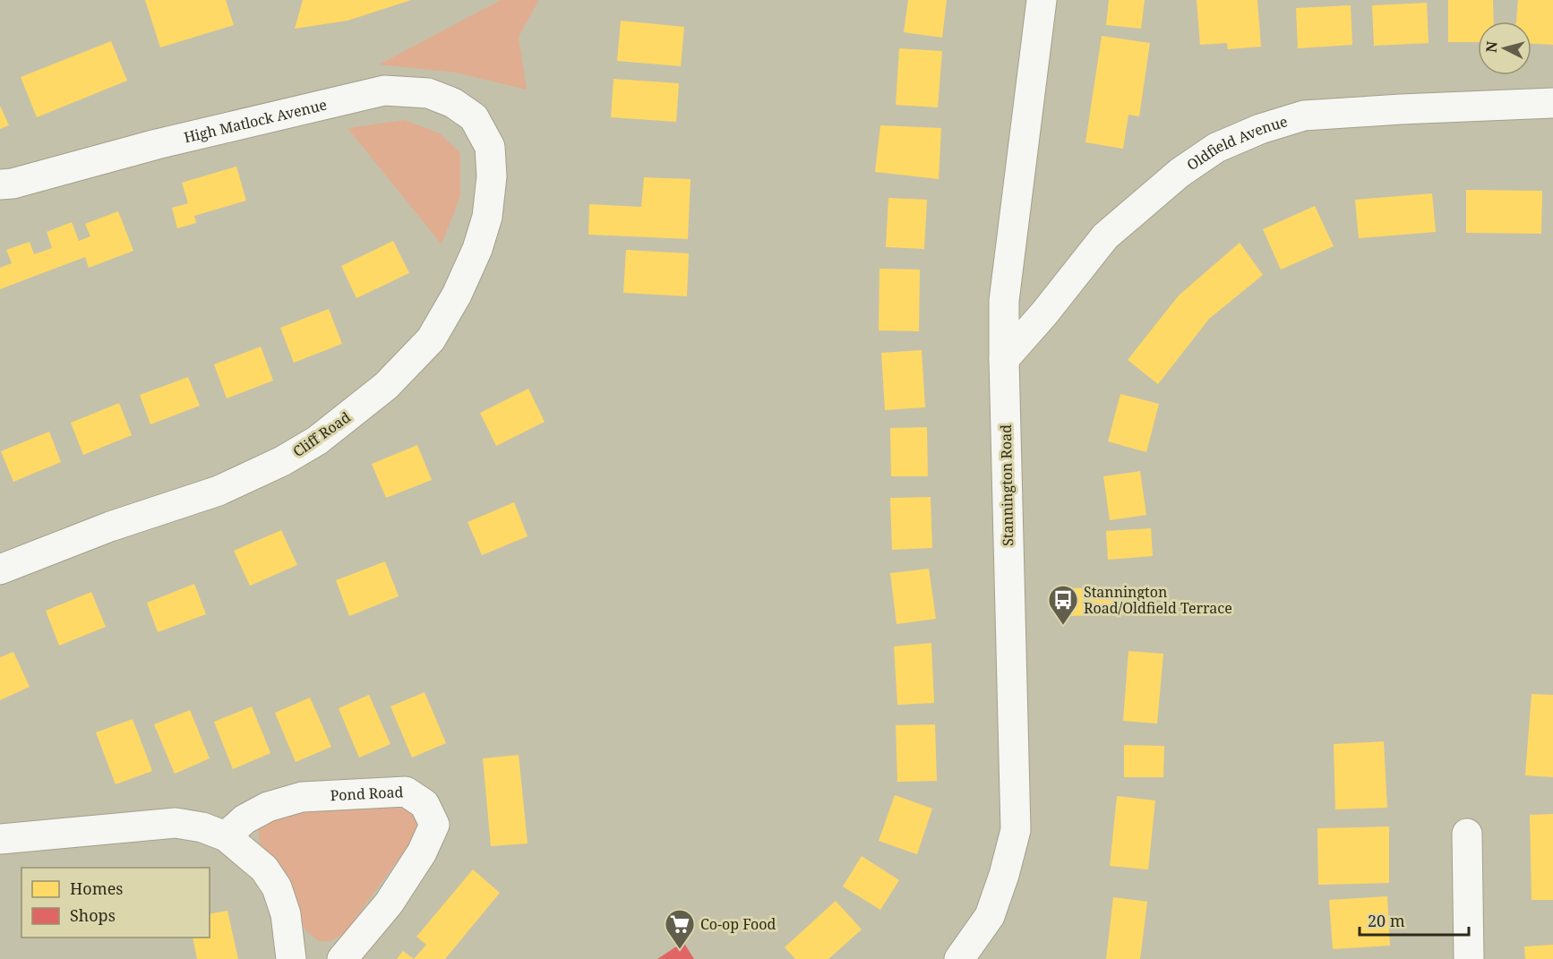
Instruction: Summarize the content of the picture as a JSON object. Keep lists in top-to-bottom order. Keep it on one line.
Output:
{"streets":{"street":["High Matlock Avenue","Oldfield Avenue","Cliff Road","Stannington Road","Pond Road"]},"crossings":[["High Matlock Avenue","Cliff Road"],["Oldfield Avenue","Stannington Road"]],"places":{"bus stop":["Stannington Road/Oldfield Terrace"],"supermarket":["Co-op Food"]},"legend":["Homes","Shops"],"scale_bar":"20 m","north":"left"}
